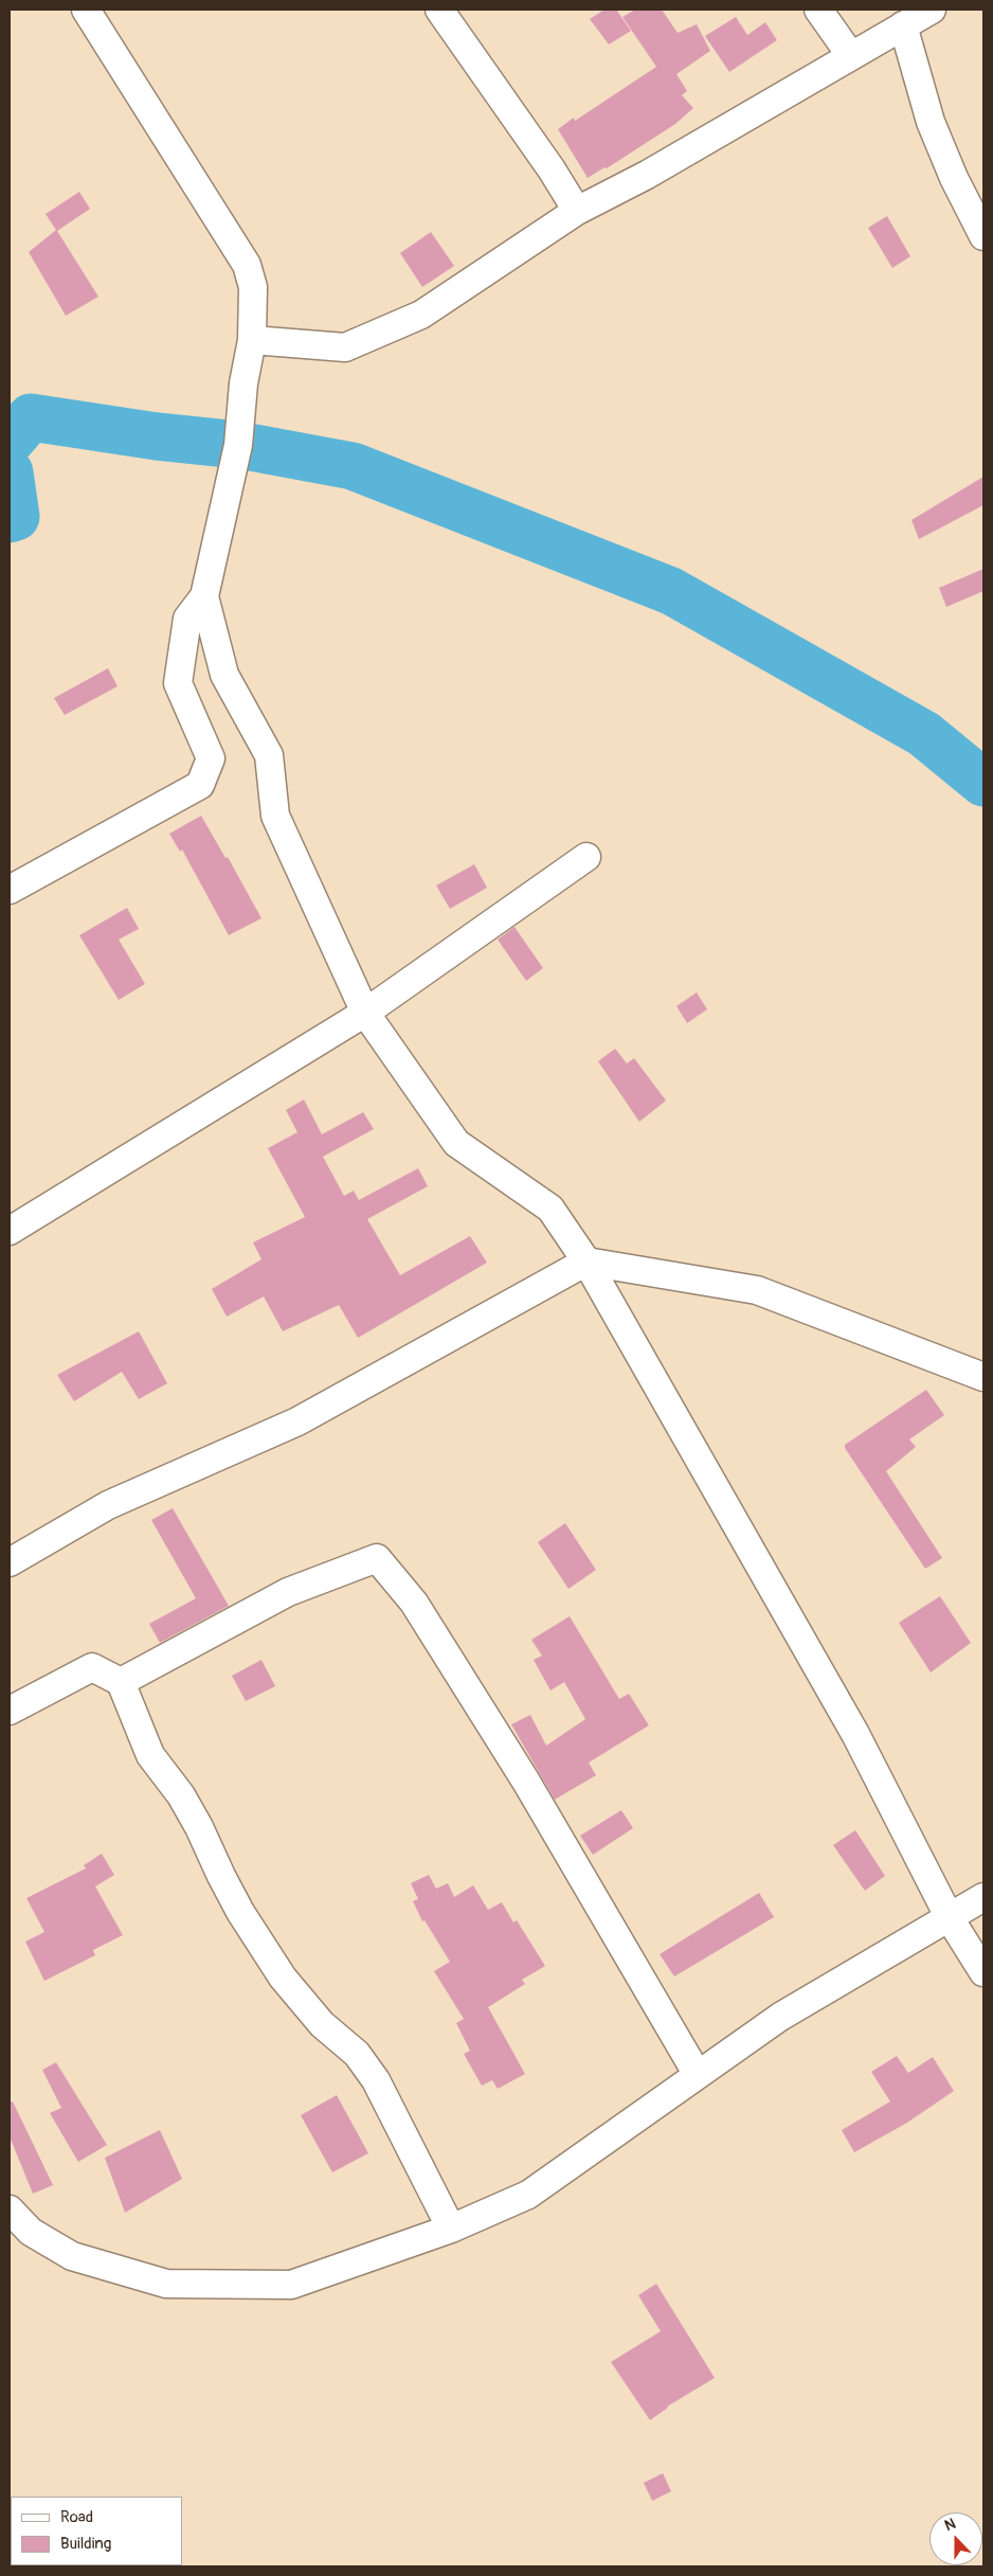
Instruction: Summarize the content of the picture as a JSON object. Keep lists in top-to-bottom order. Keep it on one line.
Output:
{"legend":["Road","Building"],"north":"top"}
